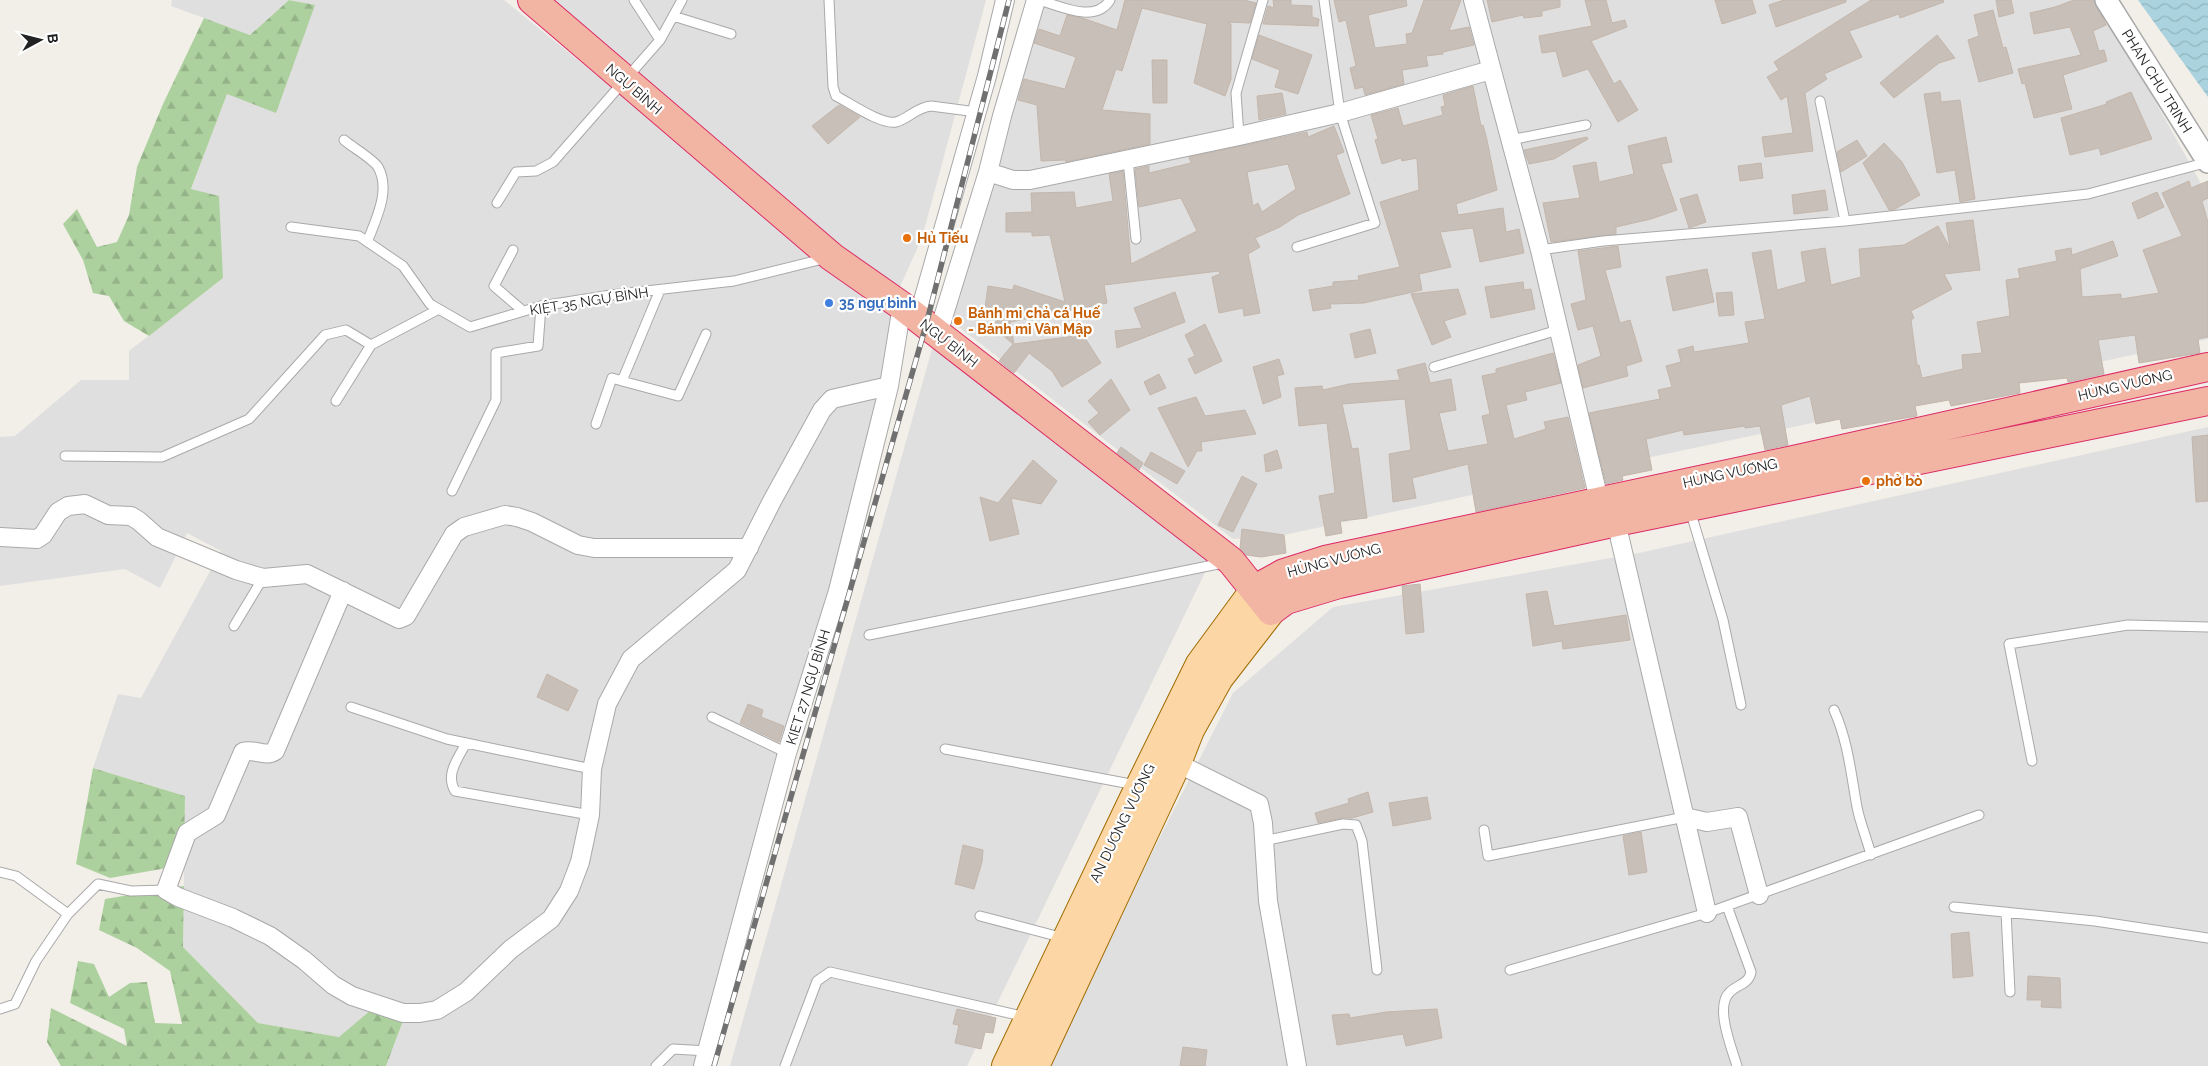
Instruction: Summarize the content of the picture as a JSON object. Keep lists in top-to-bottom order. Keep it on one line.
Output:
{"streets":{"highway":["NGỰ BÌNH","HÙNG VƯƠNG"],"main road":["AN DƯƠNG VƯƠNG"],"street":["PHAN CHU TRINH","KIET 27 NGỰ BÌNH"],"lane":["KIỆT 35 NGỰ BÌNH"]},"crossings":[["NGỰ BÌNH","KIỆT 35 NGỰ BÌNH"],["NGỰ BÌNH","HÙNG VƯƠNG"],["NGỰ BÌNH","KIET 27 NGỰ BÌNH"],["NGỰ BÌNH","AN DƯƠNG VƯƠNG"],["HÙNG VƯƠNG","AN DƯƠNG VƯƠNG"]],"places":["Hủ Tiếu","35 ngự bình","Bánh mì chả cá Huế - Bánh mì Vân Mập","phở bò"],"north":"right"}
